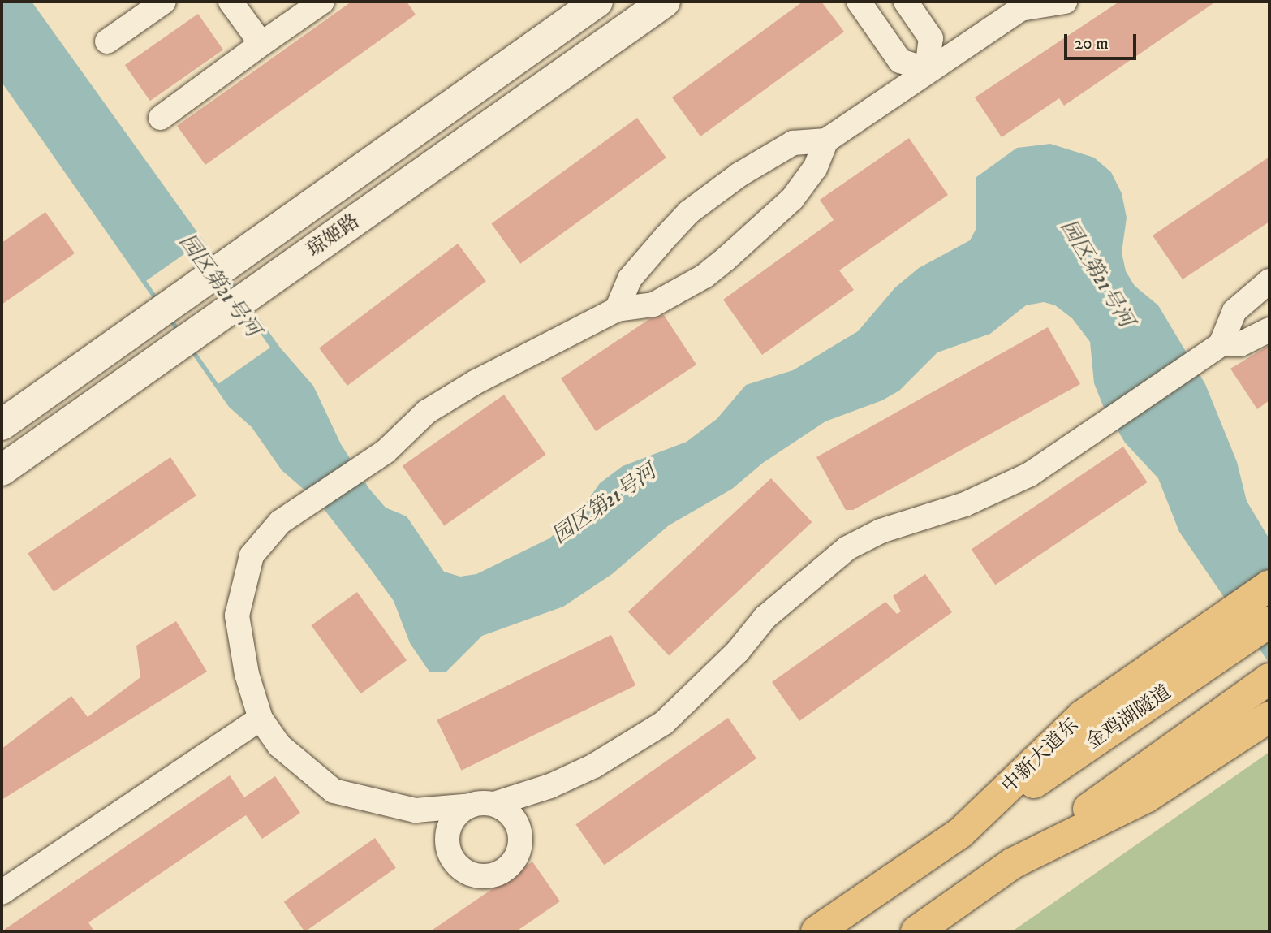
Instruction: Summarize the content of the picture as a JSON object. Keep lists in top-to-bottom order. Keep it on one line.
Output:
{"streets":{"main road":["琼姬路","金鸡湖隧道","中新大道东"]},"crossings":[["金鸡湖隧道","中新大道东"]],"water":["园区第21号河"],"scale_bar":"20 m"}
